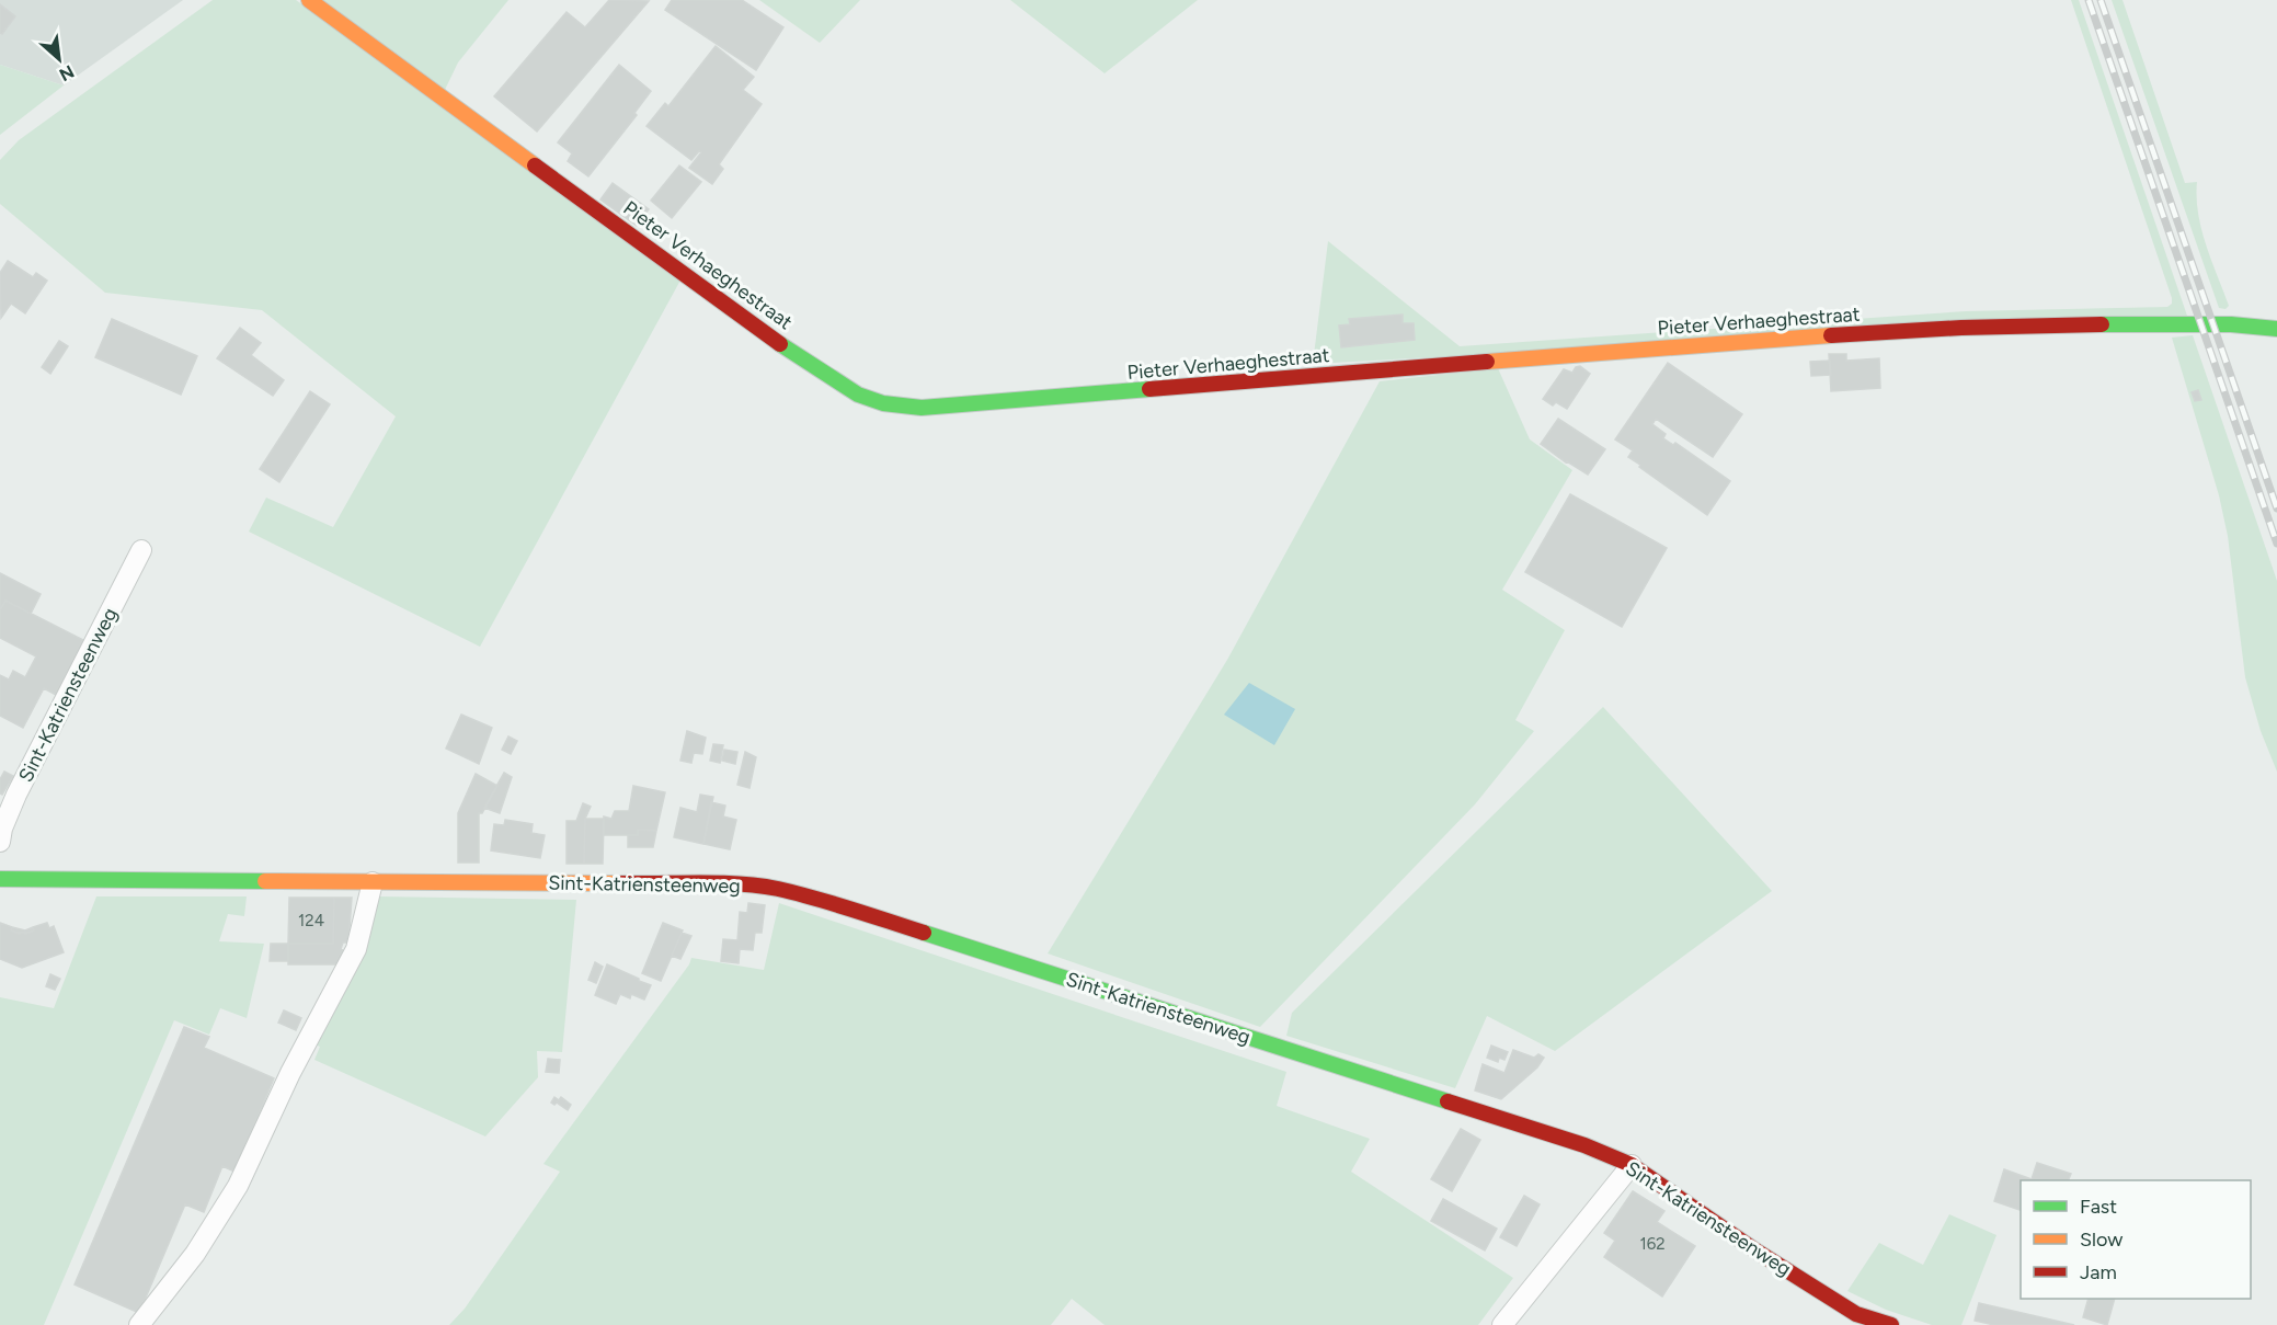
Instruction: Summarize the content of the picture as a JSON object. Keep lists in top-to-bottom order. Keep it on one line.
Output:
{"streets":{"street":["Pieter Verhaeghestraat","Sint-Katriensteenweg"]},"house_numbers":["124","162"],"legend":["Fast","Slow","Jam"],"north":"bottom right"}
